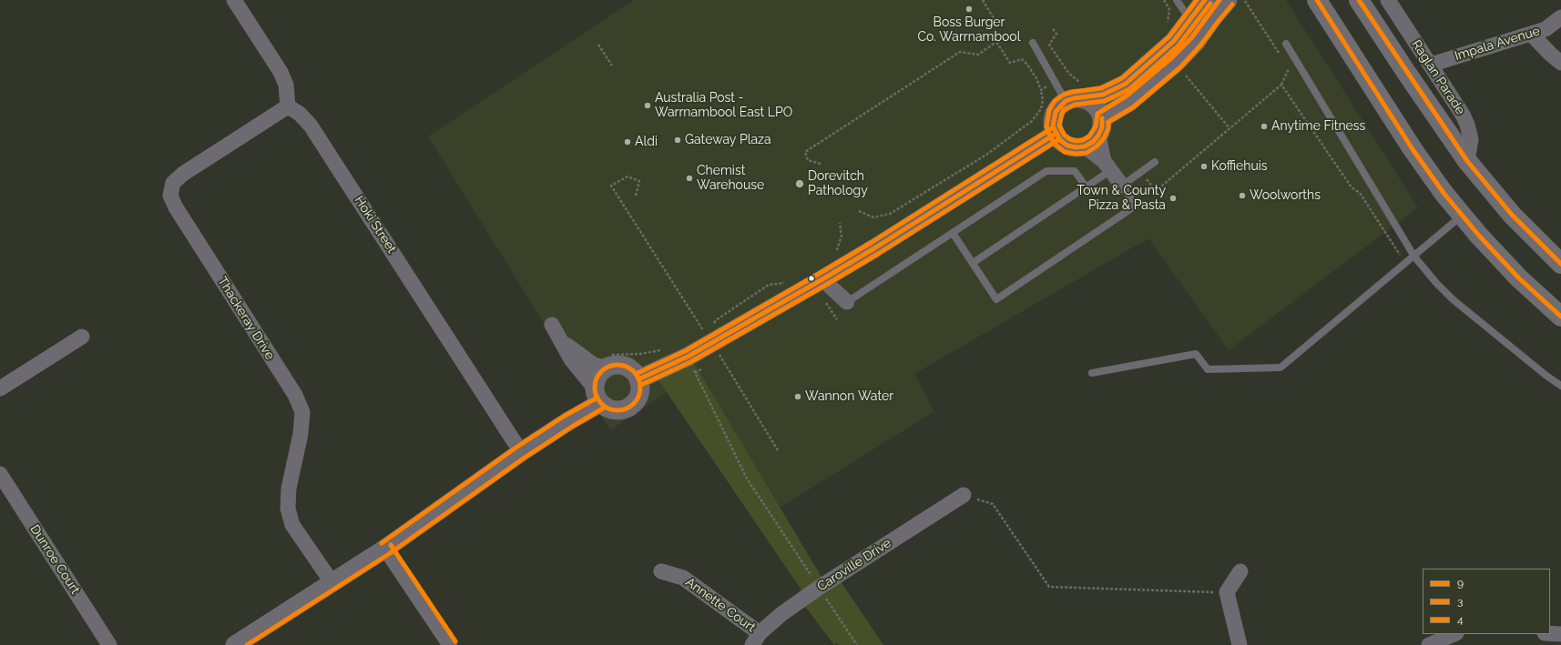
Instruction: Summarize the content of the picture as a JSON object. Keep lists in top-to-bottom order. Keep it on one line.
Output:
{"streets":{"highway":["Raglan Parade"],"street":["Impala Avenue","Hoki Street","Thackeray Drive","Dunroe Court","Caroville Drive","Annette Court"]},"crossings":[["Impala Avenue","Raglan Parade"],["Hoki Street","Thackeray Drive"],["Caroville Drive","Annette Court"]],"places":["Boss Burger Co. Warrnambool","Australia Post - Warrnambool East LPO","Anytime Fitness","Gateway Plaza","Aldi","Koffiehuis","Chemist Warehouse","Dorevitch Pathology","Woolworths","Town & County Pizza & Pasta","Wannon Water"],"lines":["transit line 9","transit line 3","transit line 4"],"legend":["9","3","4"]}
